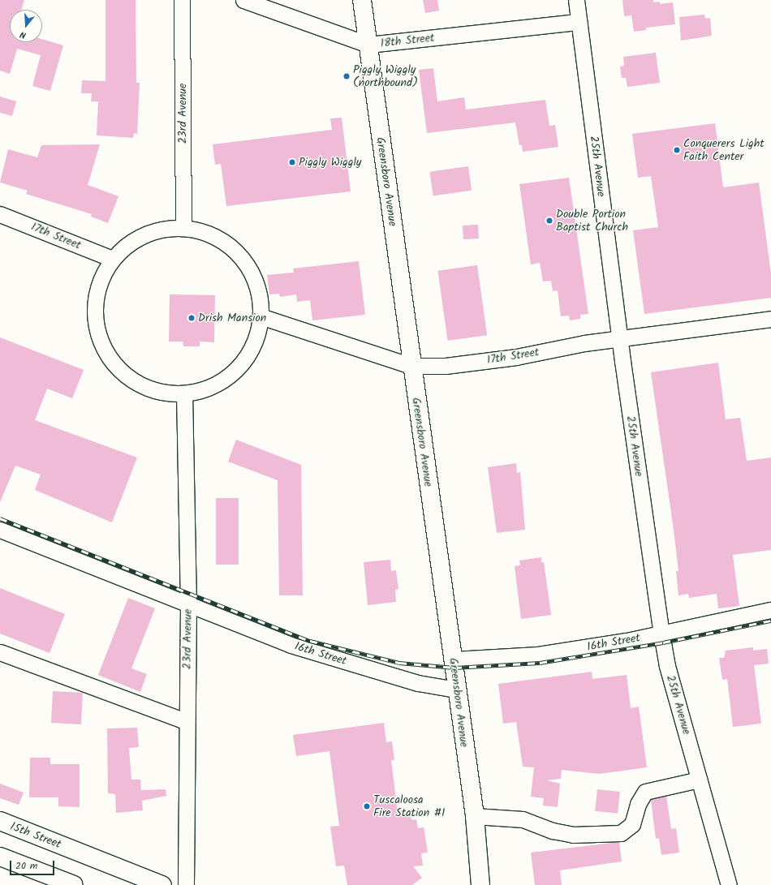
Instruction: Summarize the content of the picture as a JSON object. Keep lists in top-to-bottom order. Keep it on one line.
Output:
{"streets":{"main road":["Greensboro Avenue","15th Street"],"street":["18th Street","23rd Avenue","25th Avenue","17th Street","16th Street"]},"crossings":[["18th Street","25th Avenue"],["18th Street","Greensboro Avenue"],["23rd Avenue","16th Street"],["25th Avenue","17th Street"],["25th Avenue","16th Street"],["Greensboro Avenue","17th Street"],["Greensboro Avenue","16th Street"]],"places":["Piggly Wiggly (northbound)","Conquerers Light Faith Center","Piggly Wiggly","Double Portion Baptist Church","Drish Mansion","Tuscaloosa Fire Station #1"],"scale_bar":"20 m","north":"bottom"}
